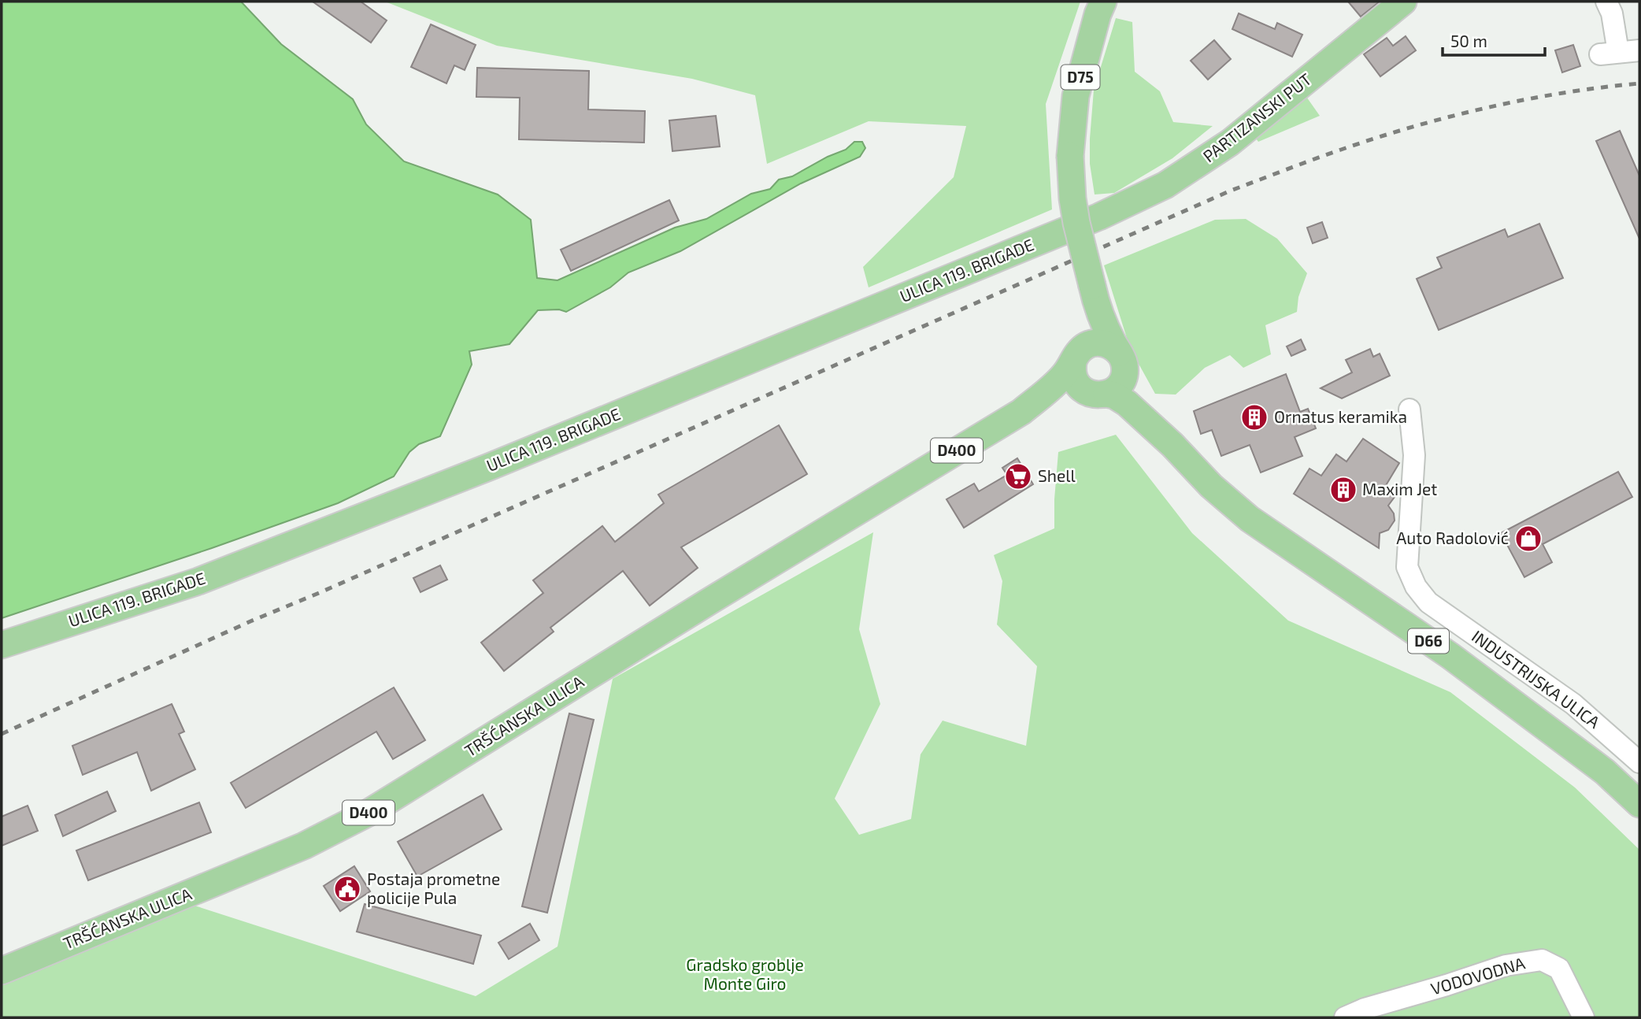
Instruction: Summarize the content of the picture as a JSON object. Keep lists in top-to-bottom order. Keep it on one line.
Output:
{"streets":{"main road":["D75","PARTIZANSKI PUT","ULICA 119. BRIGADE","D400","D66","TRŠĆANSKA ULICA"],"street":["INDUSTRIJSKA ULICA","VODOVODNA"]},"crossings":[["D75","D400"],["D75","D66"],["PARTIZANSKI PUT","ULICA 119. BRIGADE"],["D400","D66"],["D400","TRŠĆANSKA ULICA"]],"parks":["Gradsko groblje Monte Giro"],"places":{"building":["Ornatus keramika","Maxim Jet"],"supermarket":["Shell"],"shop":["Auto Radolović"],"public building":["Postaja prometne policije Pula"]},"scale_bar":"50 m"}
